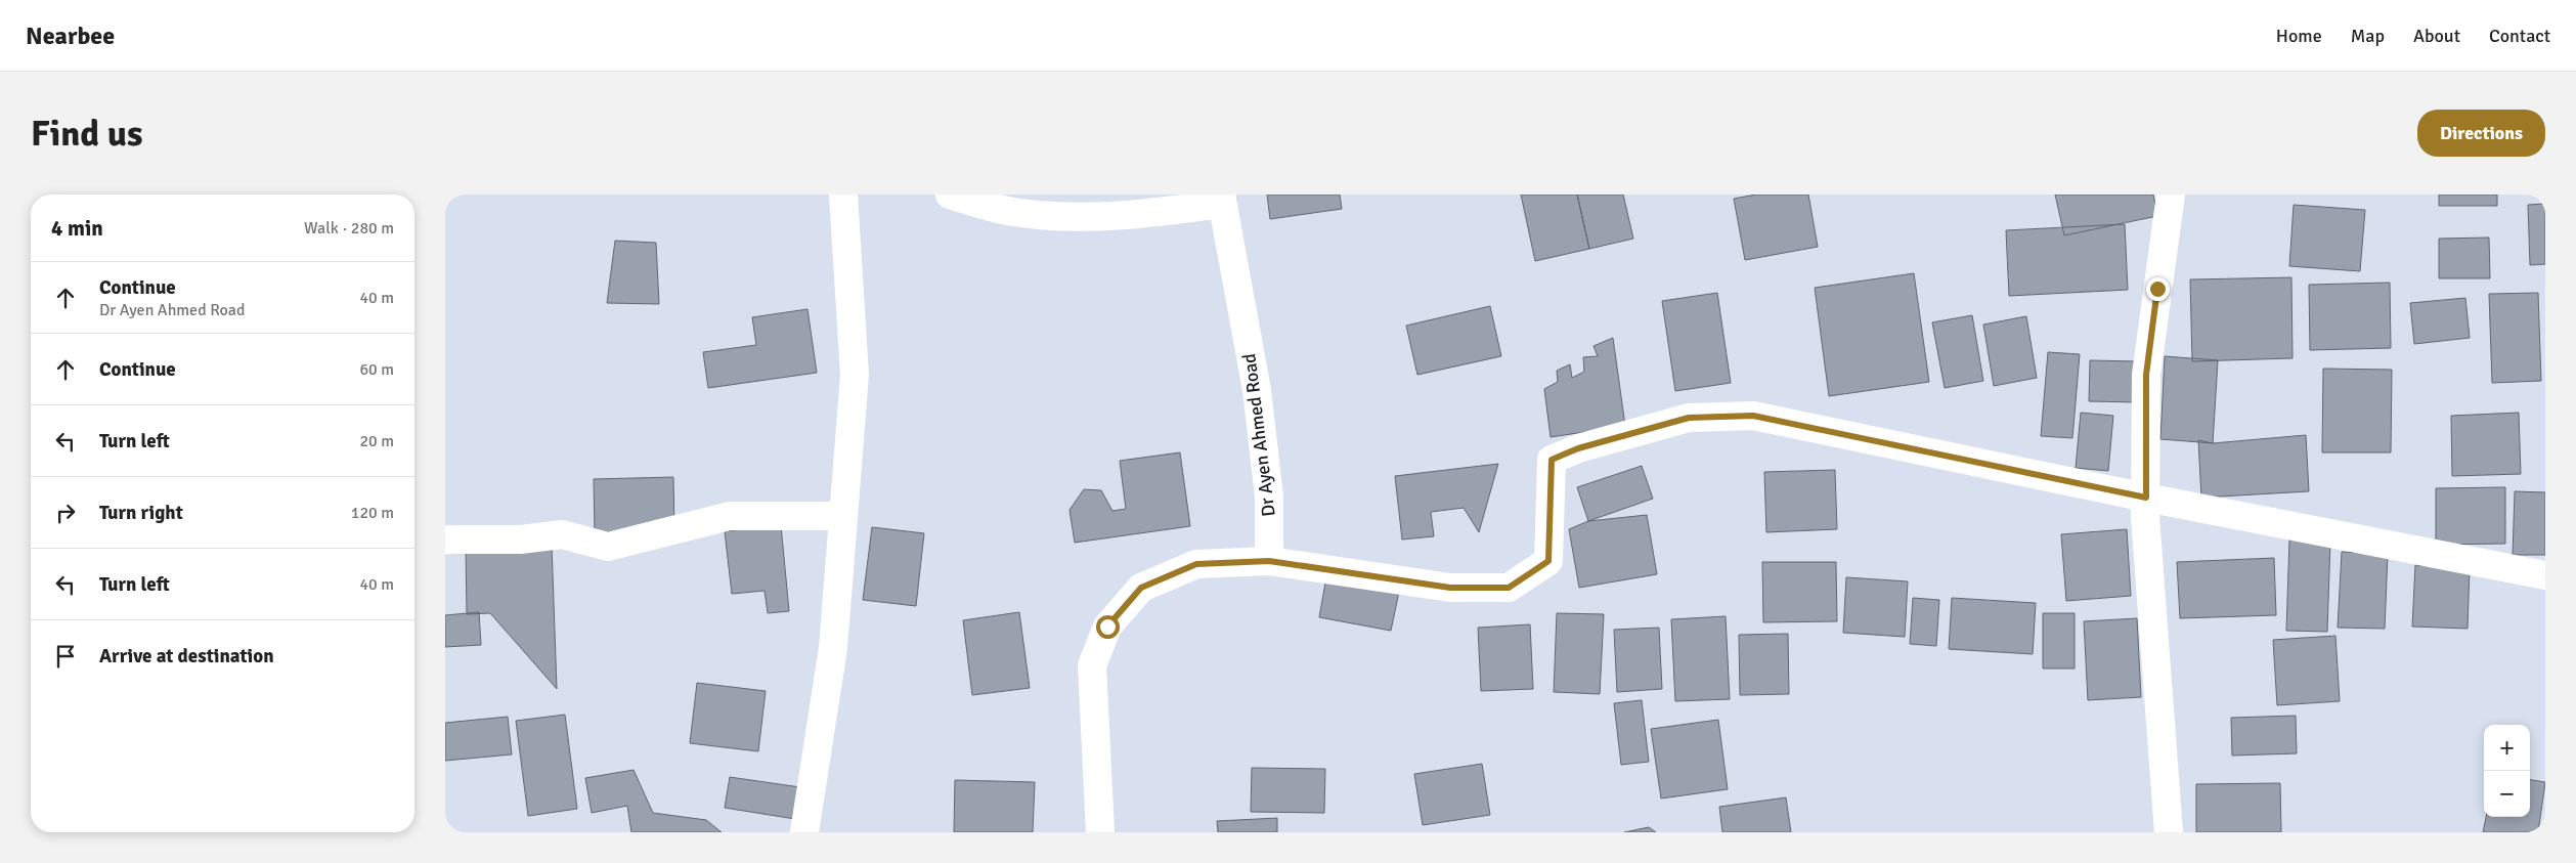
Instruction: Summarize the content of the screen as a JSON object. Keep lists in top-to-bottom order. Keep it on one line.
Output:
{"streets":{"street":["Dr Ayen Ahmed Road"]},"page":{"header":"Nearbee","nav":["Home","Map","About","Contact"],"buttons":"Directions","title":"Find us","heading":["4 min","Walk · 280 m"],"list":[["Continue","Dr Ayen Ahmed Road","40 m"],["Continue","60 m"],["Turn left","20 m"],["Turn right","120 m"],["Turn left","40 m"],"Arrive at destination"],"map_buttons":["+","−"]}}
